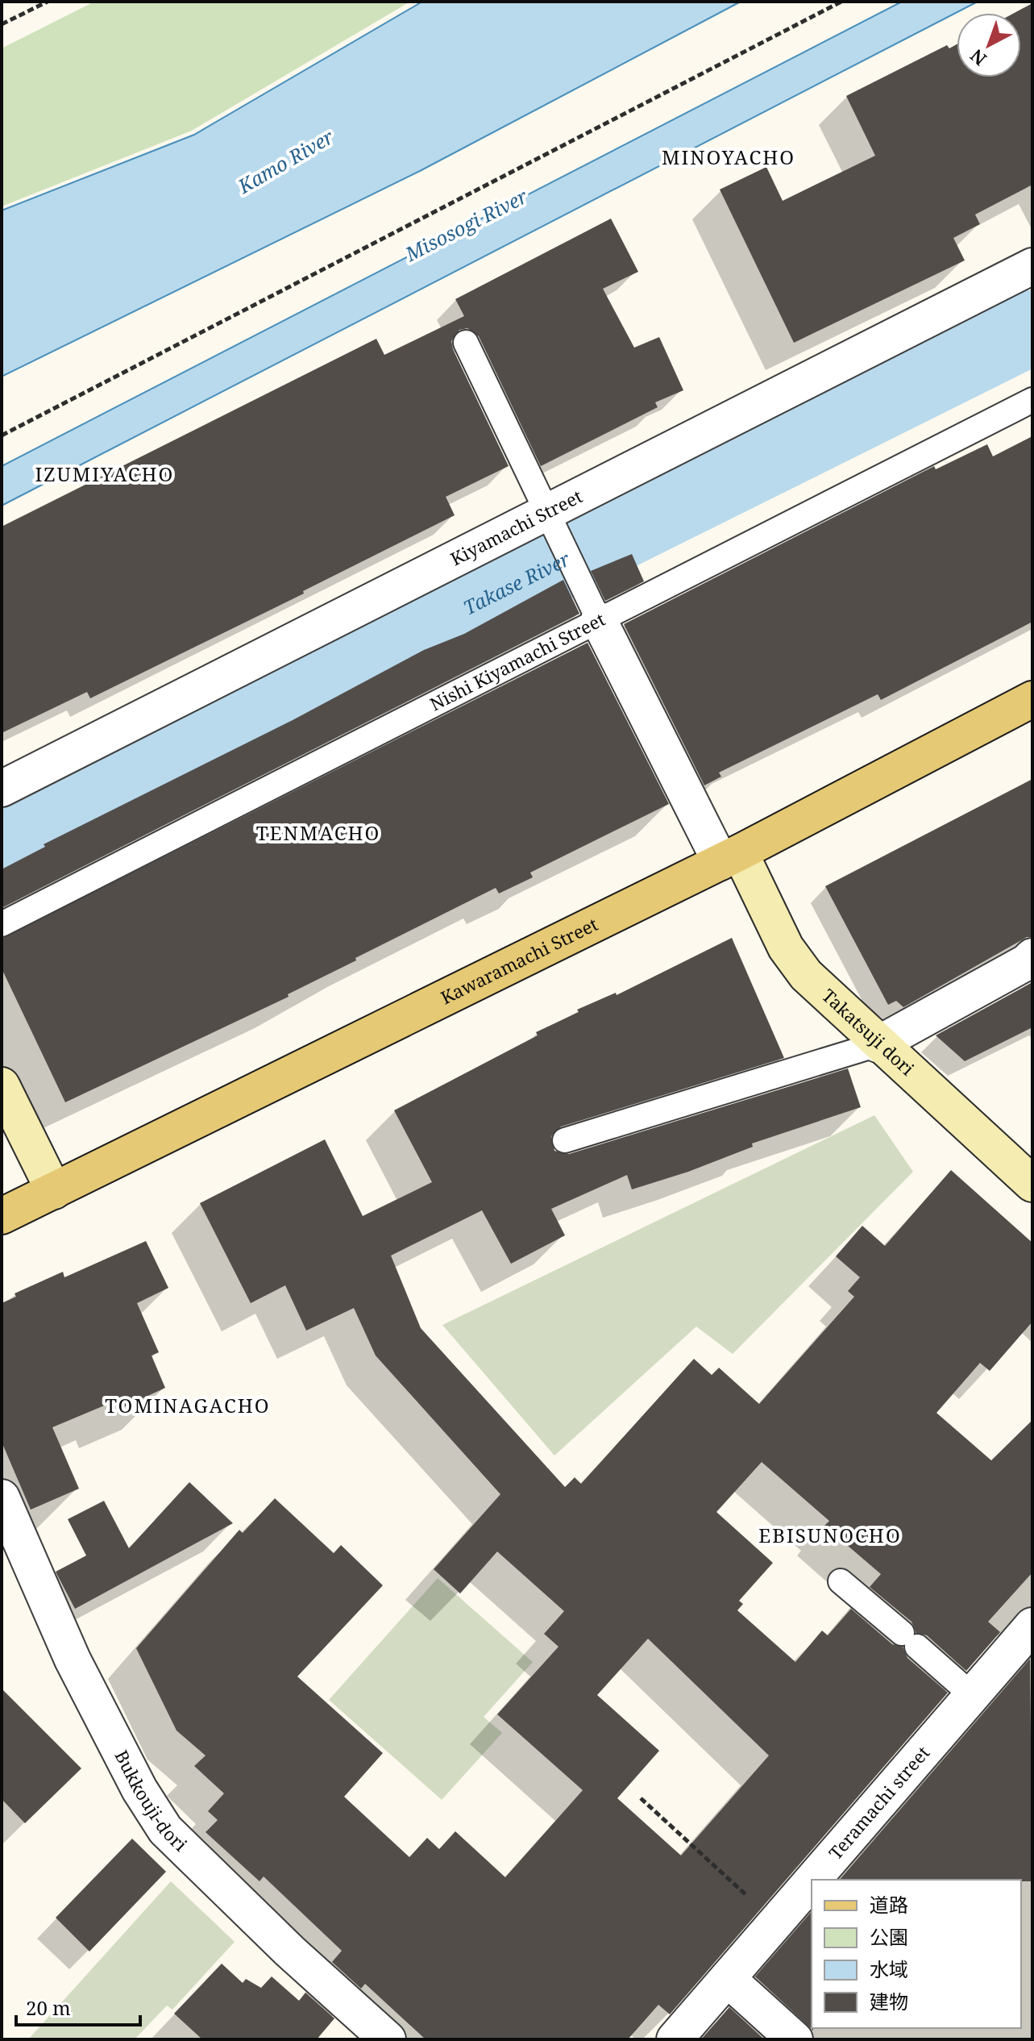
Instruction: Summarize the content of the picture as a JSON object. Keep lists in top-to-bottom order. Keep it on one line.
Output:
{"streets":{"main road":["Kawaramachi Street"],"street":["Kiyamachi Street","Takatsuji dori","Bukkouji-dori","Teramachi street"],"lane":["Nishi Kiyamachi Street"]},"crossings":[["Kawaramachi Street","Takatsuji dori"]],"districts":["MINOYACHO","IZUMIYACHO","TENMACHO","TOMINAGACHO","EBISUNOCHO"],"water":["Kamo River","Misosogi River","Takase River"],"legend":["道路","公園","水域","建物"],"scale_bar":"20 m","north":"bottom left"}
